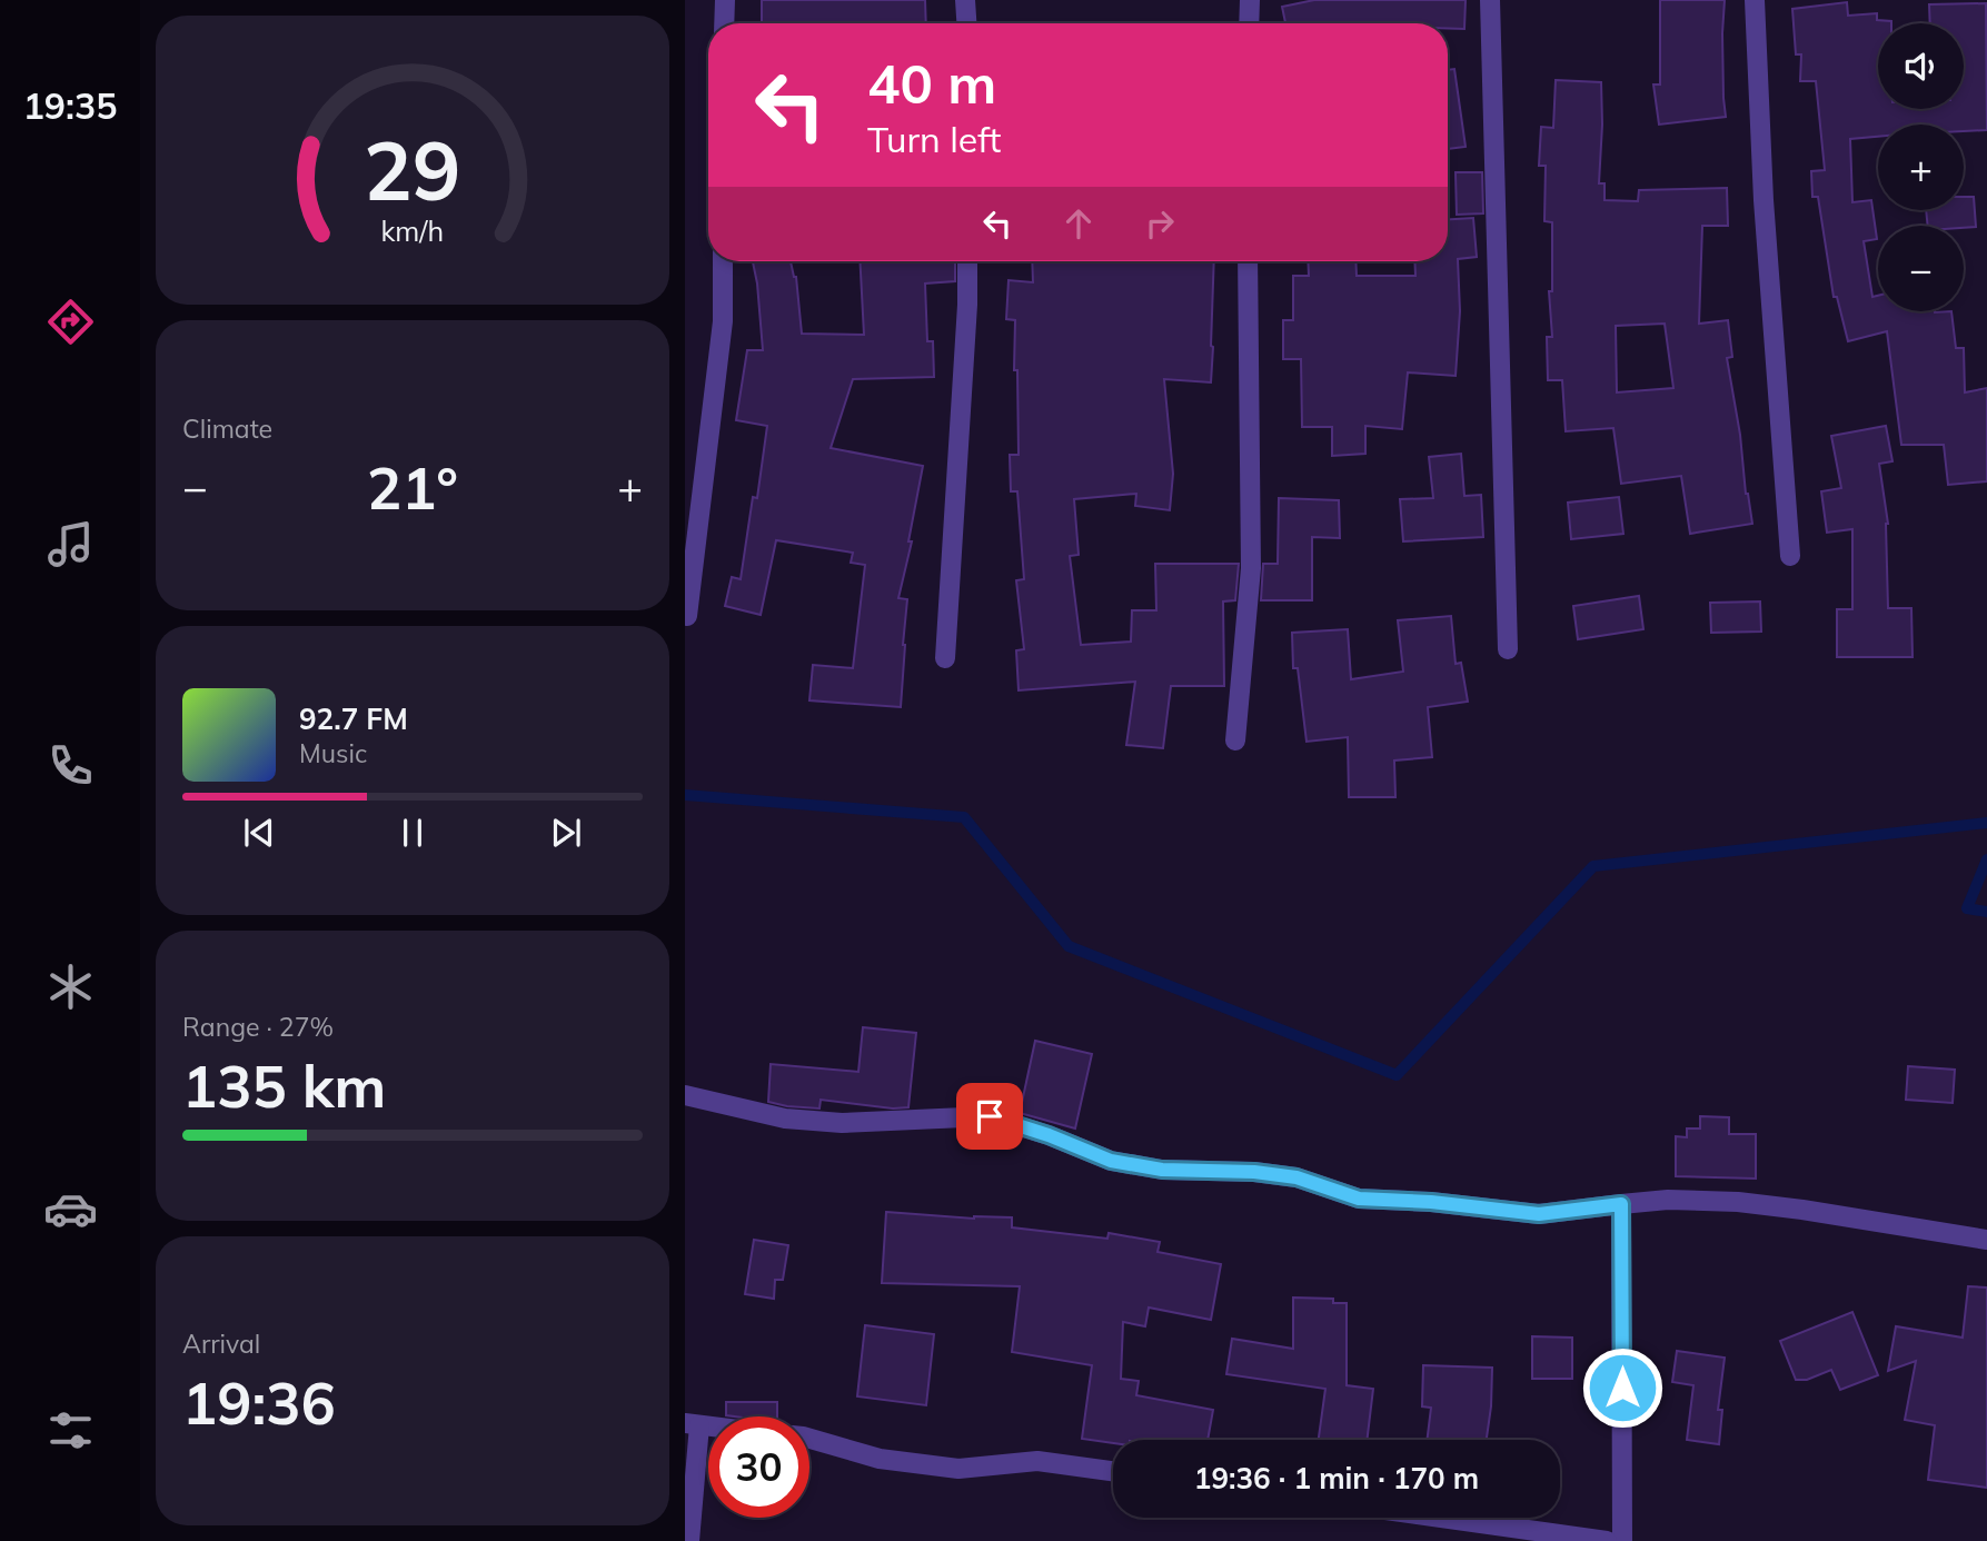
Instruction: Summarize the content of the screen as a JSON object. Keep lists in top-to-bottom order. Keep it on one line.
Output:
{"page":{"tabs":"19:35","map_buttons":["+","−"],"turn":["40 m","Turn left"],"tile":["Climate",["Range · 27%","135 km"],["Arrival","19:36"]],"heat":["−","21°","+"],"song":["92.7 FM","Music"],"limit":"30","trip":"19:36 · 1 min · 170 m","gauge":["29","km/h"]}}
